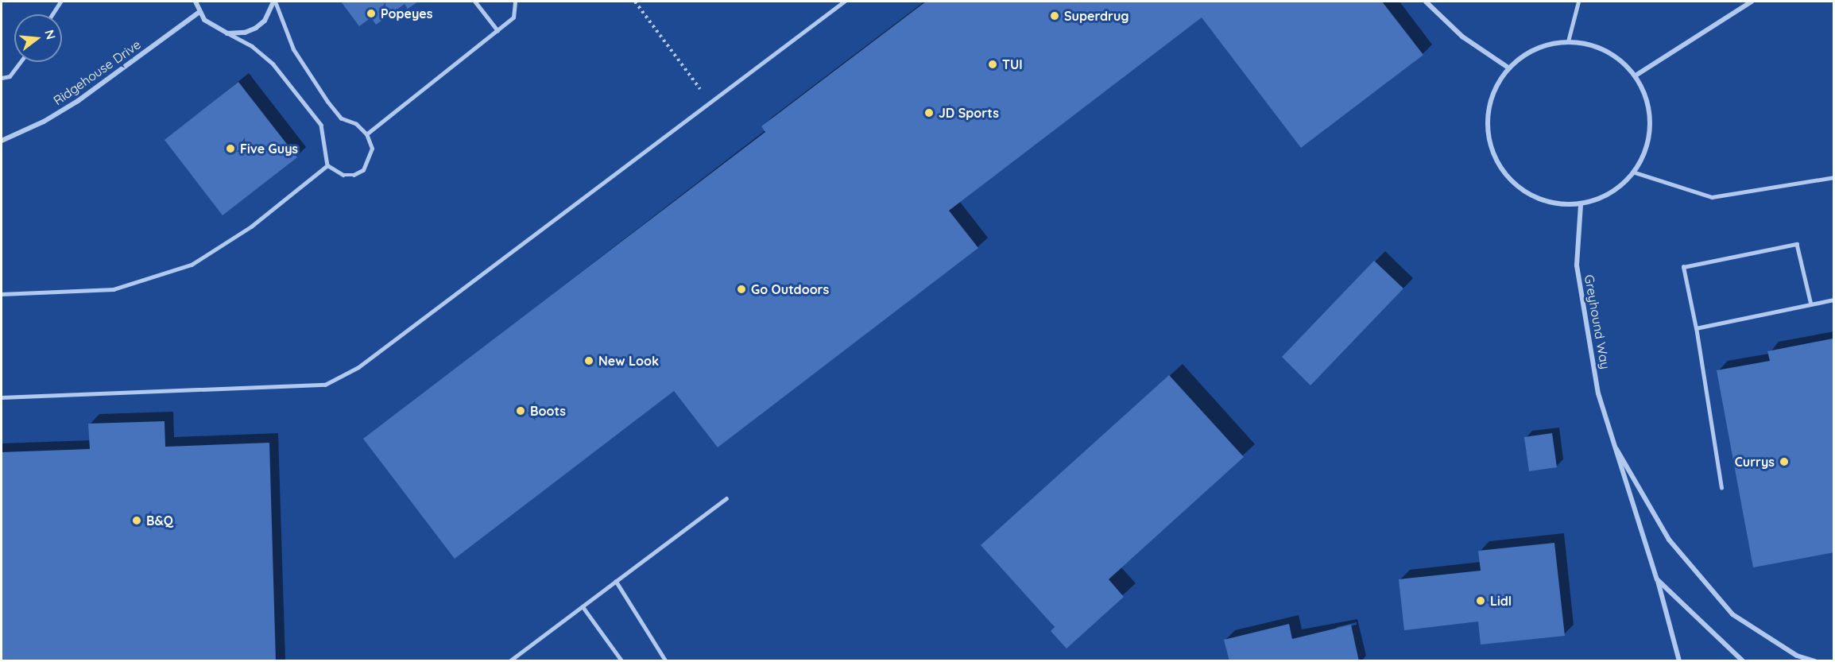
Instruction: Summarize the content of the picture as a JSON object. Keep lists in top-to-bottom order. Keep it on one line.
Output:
{"streets":{"street":["Ridgehouse Drive","Greyhound Way"]},"places":["Popeyes","Superdrug","TUI","JD Sports","Five Guys","Go Outdoors","New Look","Boots","Currys","B&Q","Lidl"],"north":"right"}
